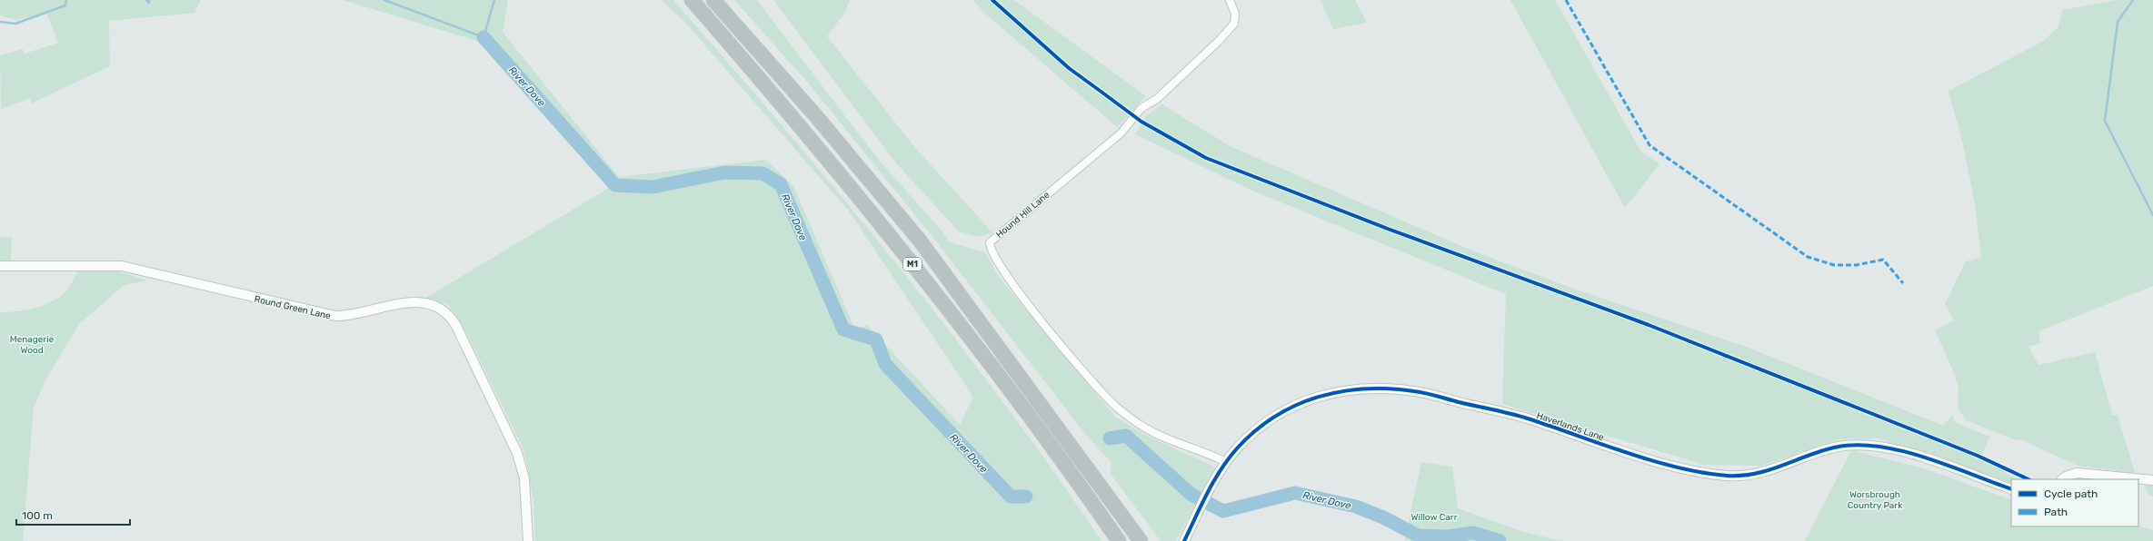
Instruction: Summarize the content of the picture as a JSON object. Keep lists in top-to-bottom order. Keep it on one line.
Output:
{"streets":{"highway":["M1"],"street":["Hound Hill Lane","Round Green Lane","Haverlands Lane"]},"crossings":[["Hound Hill Lane","Haverlands Lane"]],"water":["River Dove"],"parks":["Menagerie Wood","Worsbrough Country Park","Willow Carr"],"legend":["Cycle path","Path"],"scale_bar":"100 m"}
